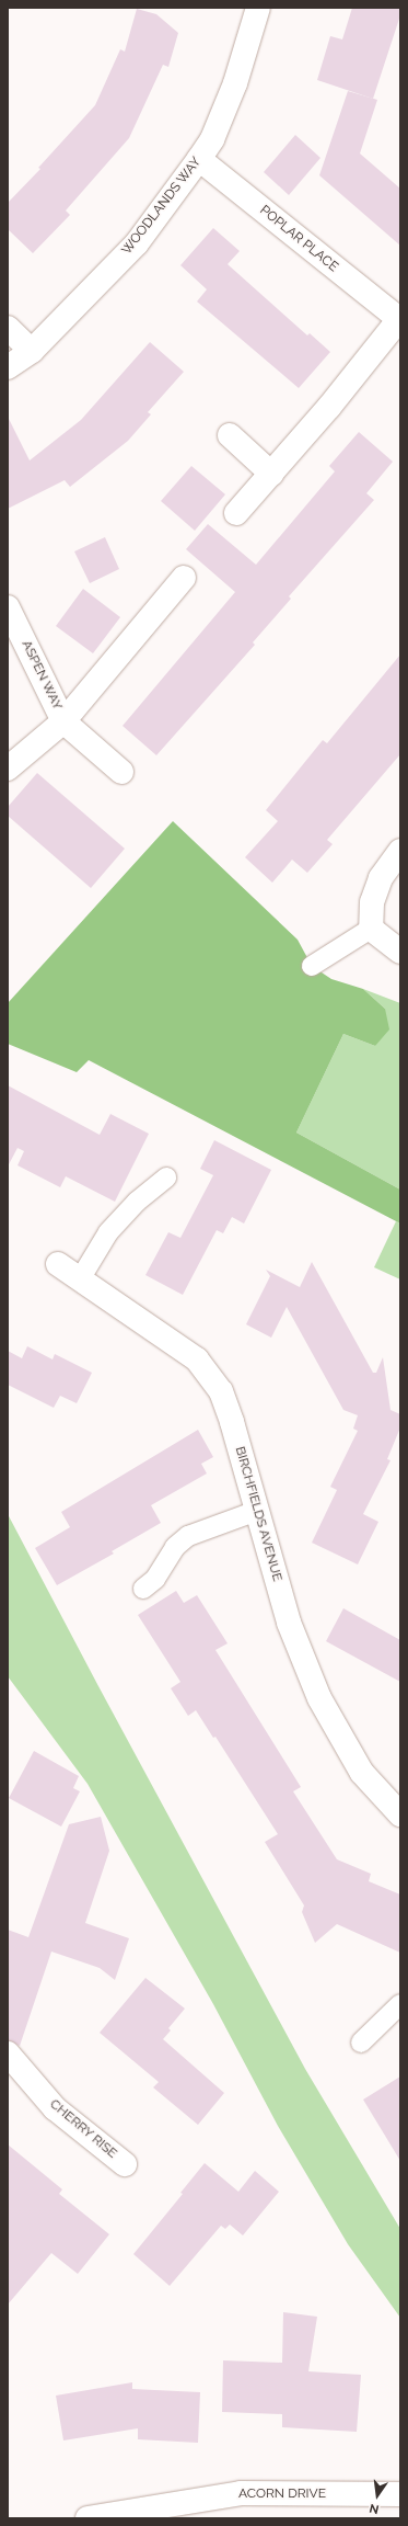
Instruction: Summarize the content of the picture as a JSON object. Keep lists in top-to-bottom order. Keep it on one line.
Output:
{"streets":{"street":["WOODLANDS WAY","POPLAR PLACE","ASPEN WAY","BIRCHFIELDS AVENUE","CHERRY RISE","ACORN DRIVE"]},"crossings":[["WOODLANDS WAY","POPLAR PLACE"]],"north":"bottom"}
